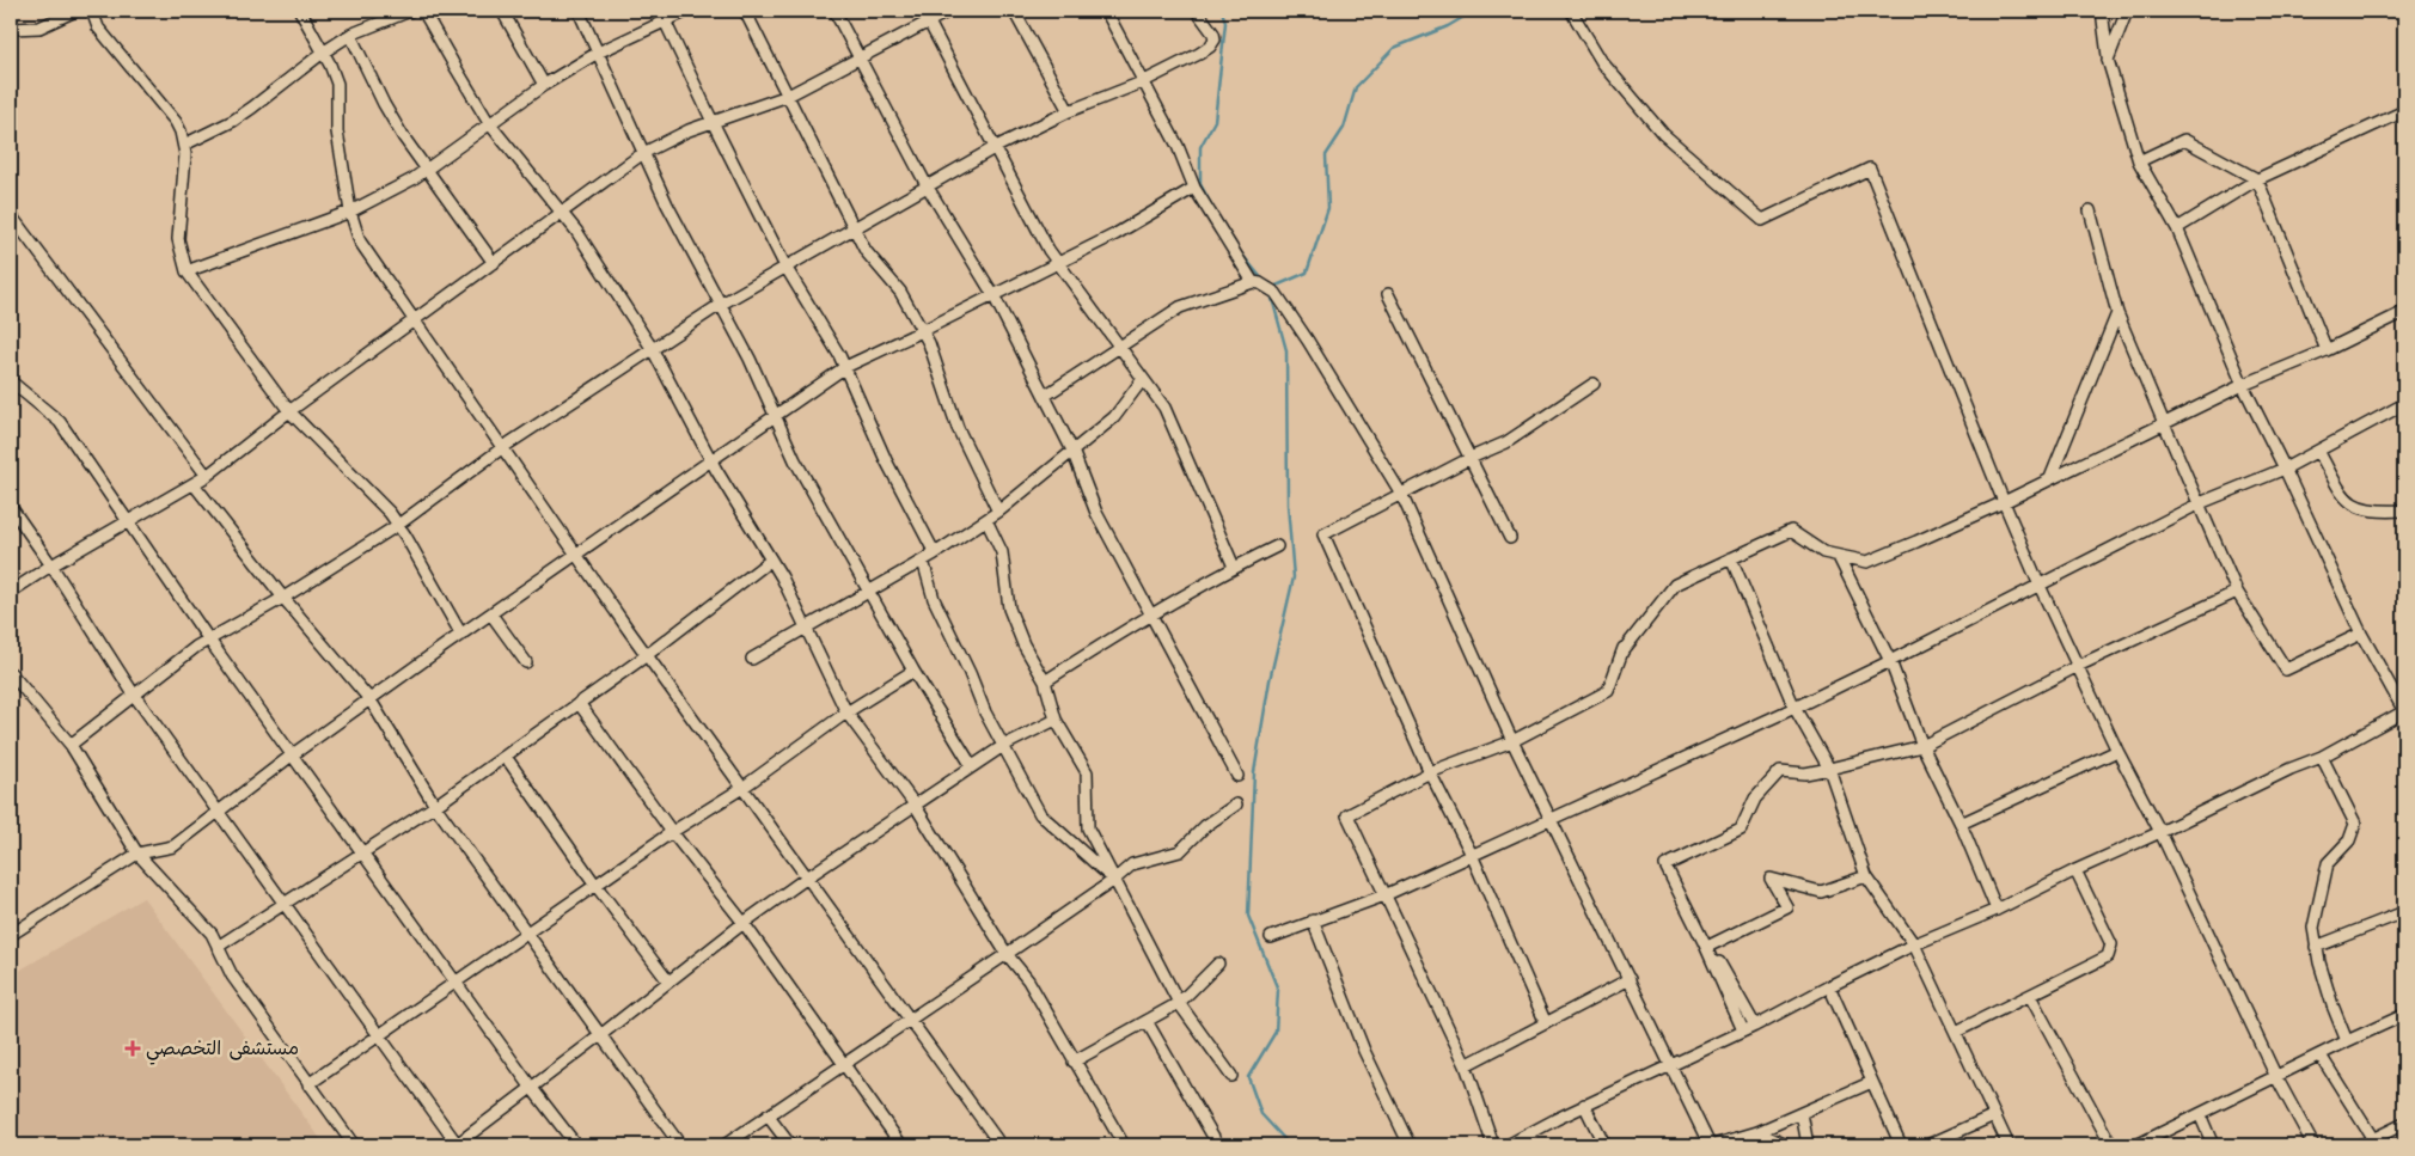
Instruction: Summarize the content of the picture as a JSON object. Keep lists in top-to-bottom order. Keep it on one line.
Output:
{"places":{"health":["مستشفى التخصصي"]}}
